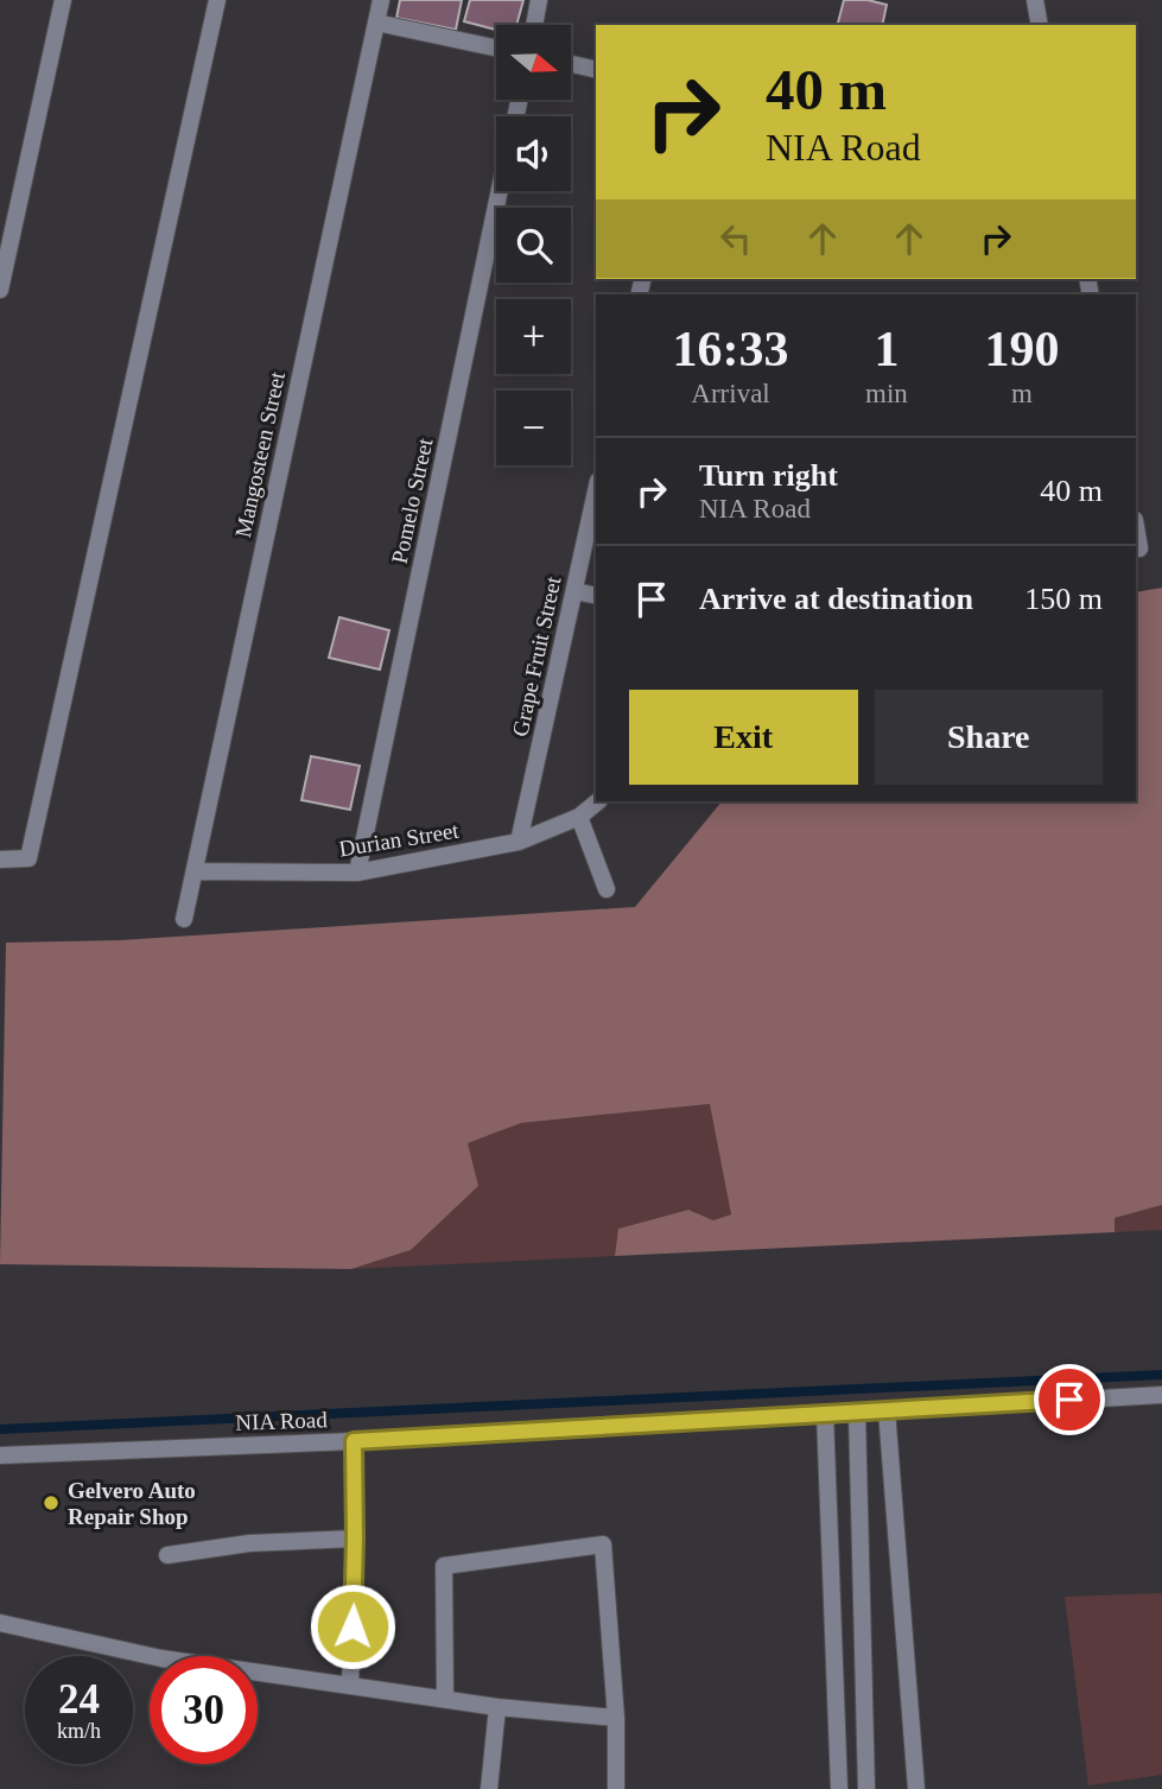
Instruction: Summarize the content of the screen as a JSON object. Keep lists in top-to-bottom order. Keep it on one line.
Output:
{"streets":{"street":["Mangosteen Street","Pomelo Street","Grape Fruit Street","Durian Street","NIA Road"]},"crossings":[["Mangosteen Street","Durian Street"],["Pomelo Street","Durian Street"],["Grape Fruit Street","Durian Street"]],"places":["Gelvero Auto Repair Shop"],"north":"right","page":{"map_buttons":["+","−"],"turn":["40 m","NIA Road"],"eta":["16:33","Arrival","1","min","190","m"],"list":[{"name":"Turn right","note":"NIA Road","value":"40 m"},{"name":"Arrive at destination","value":"150 m"}],"buttons":["Exit","Share"],"speed":"24 km/h","limit":"30"}}
